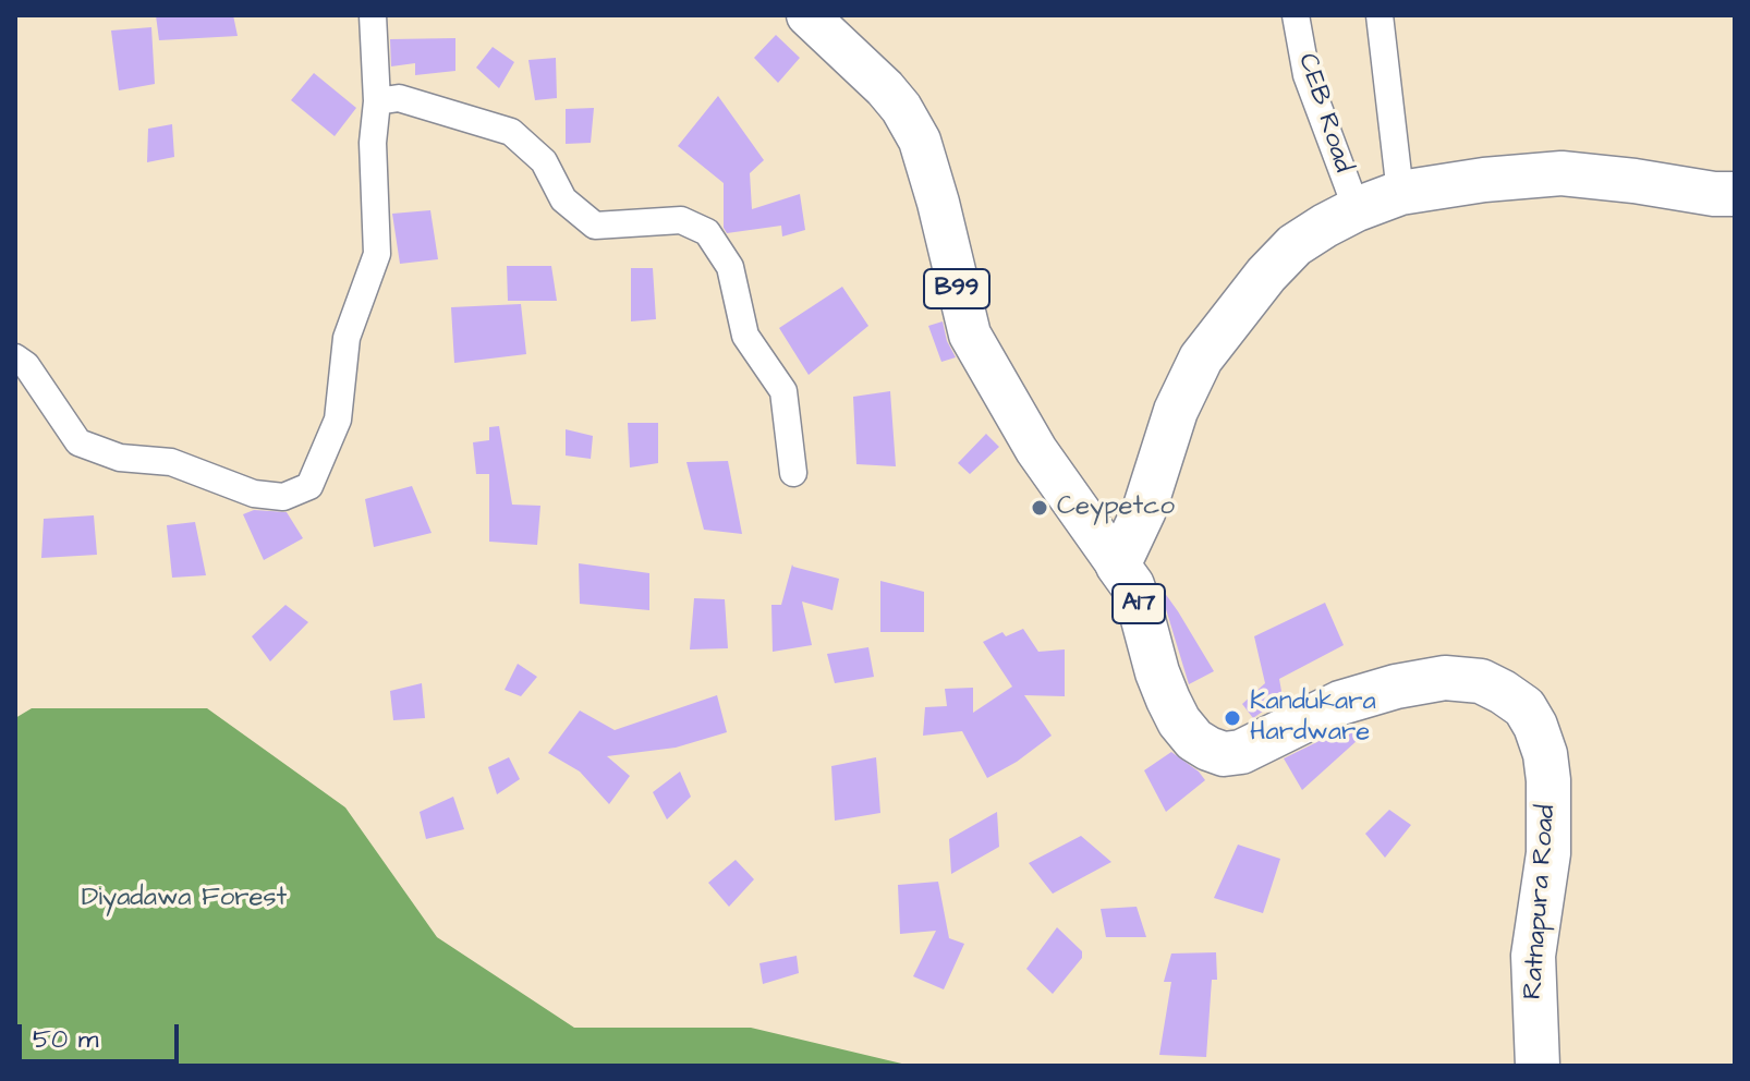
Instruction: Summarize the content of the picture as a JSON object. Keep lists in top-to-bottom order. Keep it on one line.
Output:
{"streets":{"highway":["A17","Ratnapura Road"],"main road":["B99"],"street":["CEB Road"]},"crossings":[["CEB Road","A17"],["B99","A17"],["B99","Ratnapura Road"],["A17","Ratnapura Road"]],"parks":["Diyadawa Forest"],"places":["Ceypetco","Kandukara Hardware"],"scale_bar":"50 m"}
